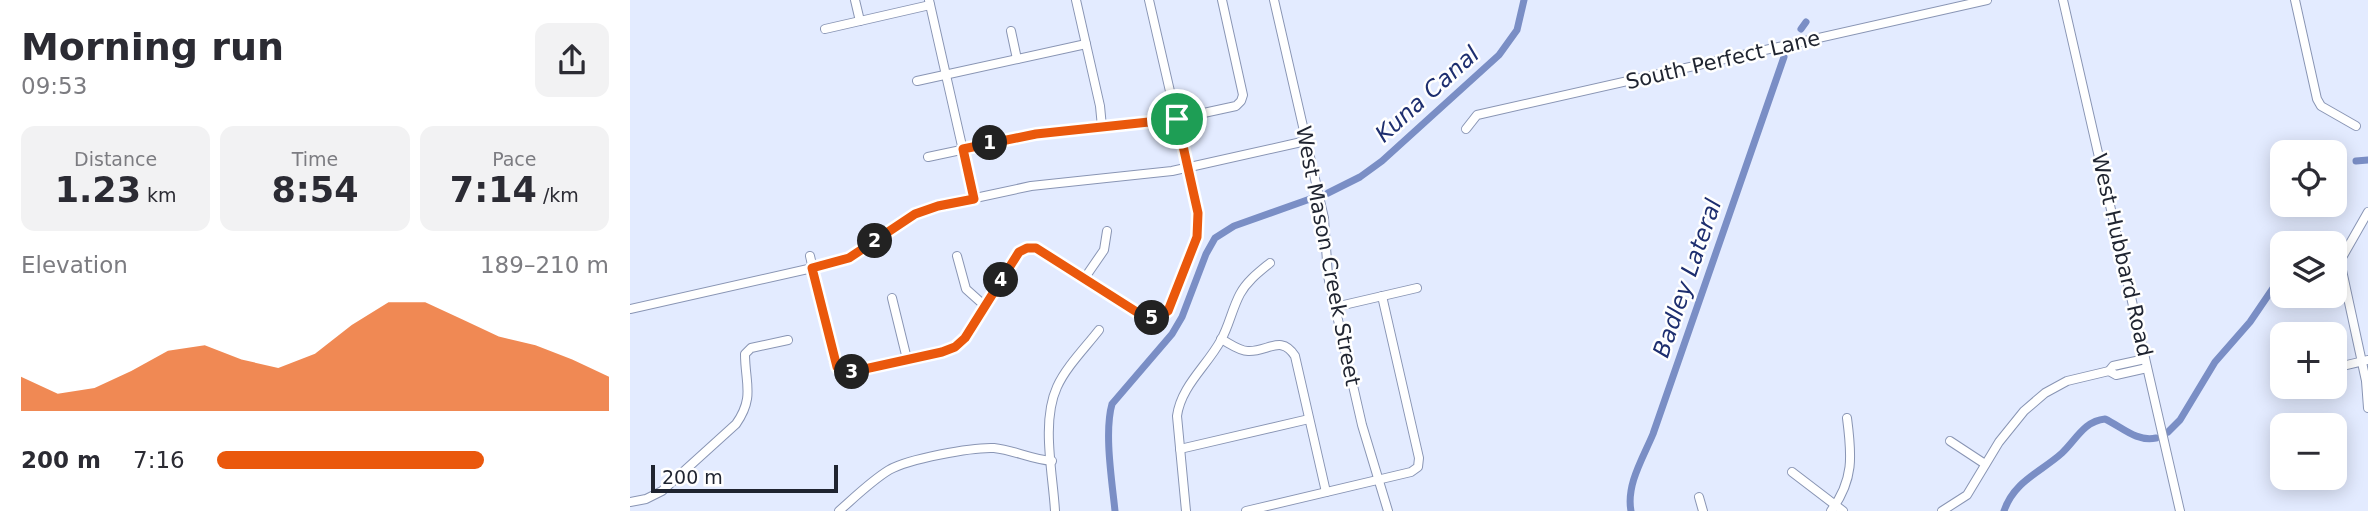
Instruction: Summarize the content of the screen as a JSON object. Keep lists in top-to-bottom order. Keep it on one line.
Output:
{"streets":{"street":["South Perfect Lane","West Hubbard Road","West Mason Creek Street"]},"water":["Kuna Canal","Badley Lateral"],"scale_bar":"200 m","page":{"heading":["Morning run","09:53"],"stats":[["Distance","1.23 km"],["Time","8:54"],["Pace","7:14 /km"]],"pins":["1","2","4","5","3"],"map_buttons":["+","−"],"chart":["Elevation","189–210 m"],"list":[{"name":"200 m","note":"7:16"}],"scale":"200 m"}}
